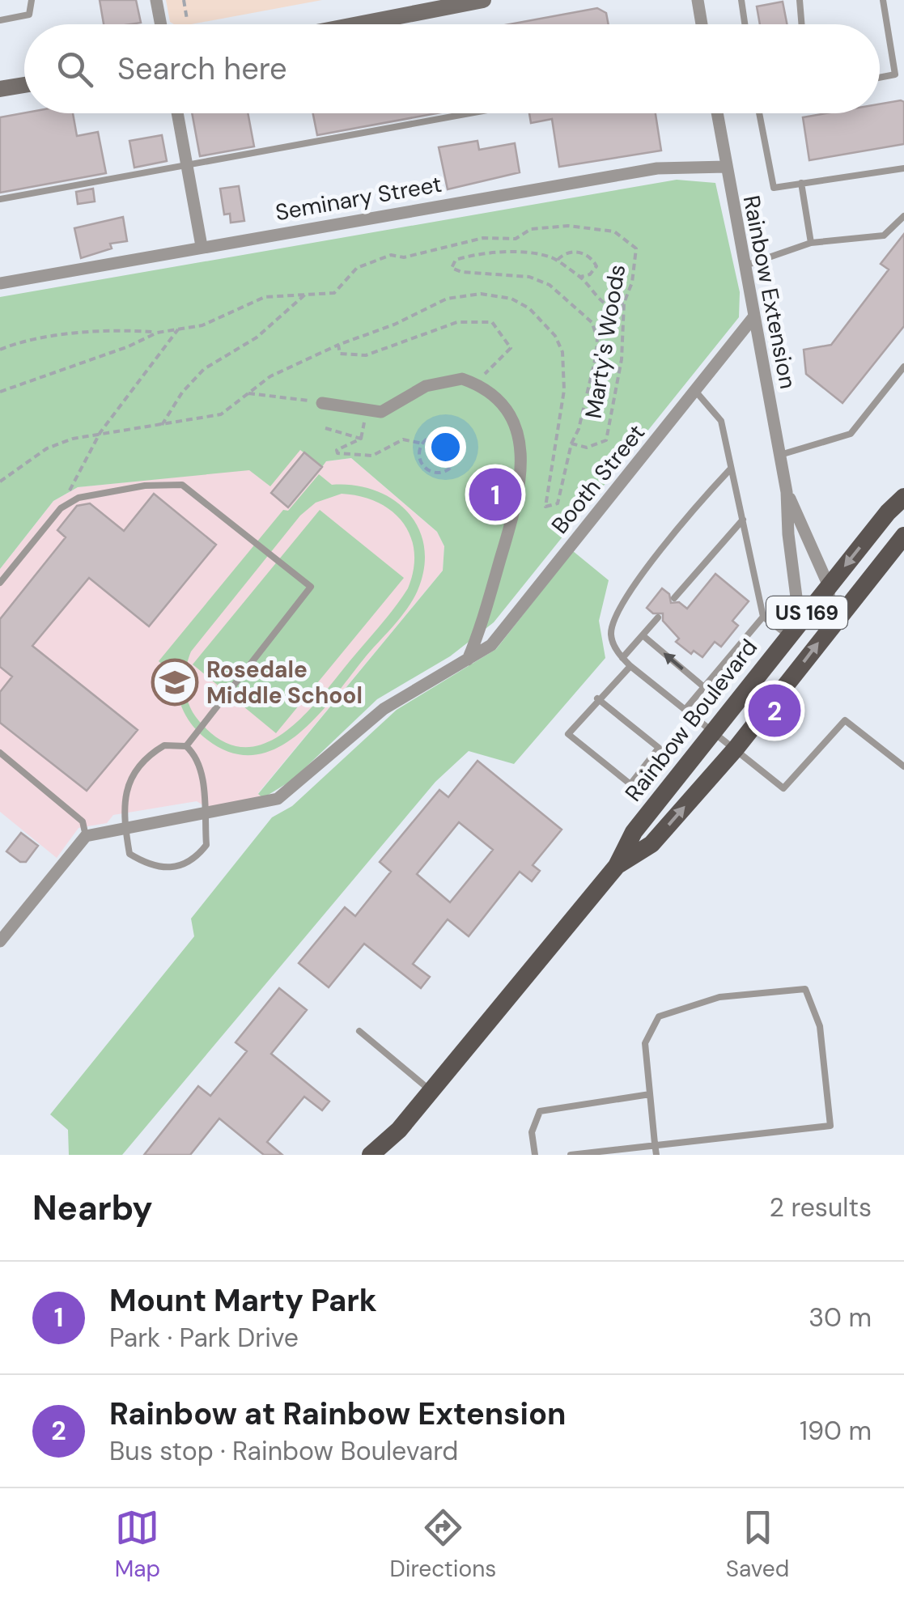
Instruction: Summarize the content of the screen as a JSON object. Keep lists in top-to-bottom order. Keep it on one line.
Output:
{"streets":{"main road":["US 169","Rainbow Boulevard"],"street":["Seminary Street","Rainbow Extension","Booth Street"],"path":["Marty's Woods"]},"crossings":[["Seminary Street","Rainbow Extension"],["Rainbow Extension","Booth Street"],["Rainbow Extension","Rainbow Boulevard"]],"places":{"school or university":["Rosedale Middle School"]},"page":{"search":"Search here","pins":["1","2"],"heading":["Nearby","2 results"],"list":[{"mark":"1","name":"Mount Marty Park","note":"Park · Park Drive","value":"30 m"},{"mark":"2","name":"Rainbow at Rainbow Extension","note":"Bus stop · Rainbow Boulevard","value":"190 m"}],"nav":["Map","Directions","Saved"]}}
